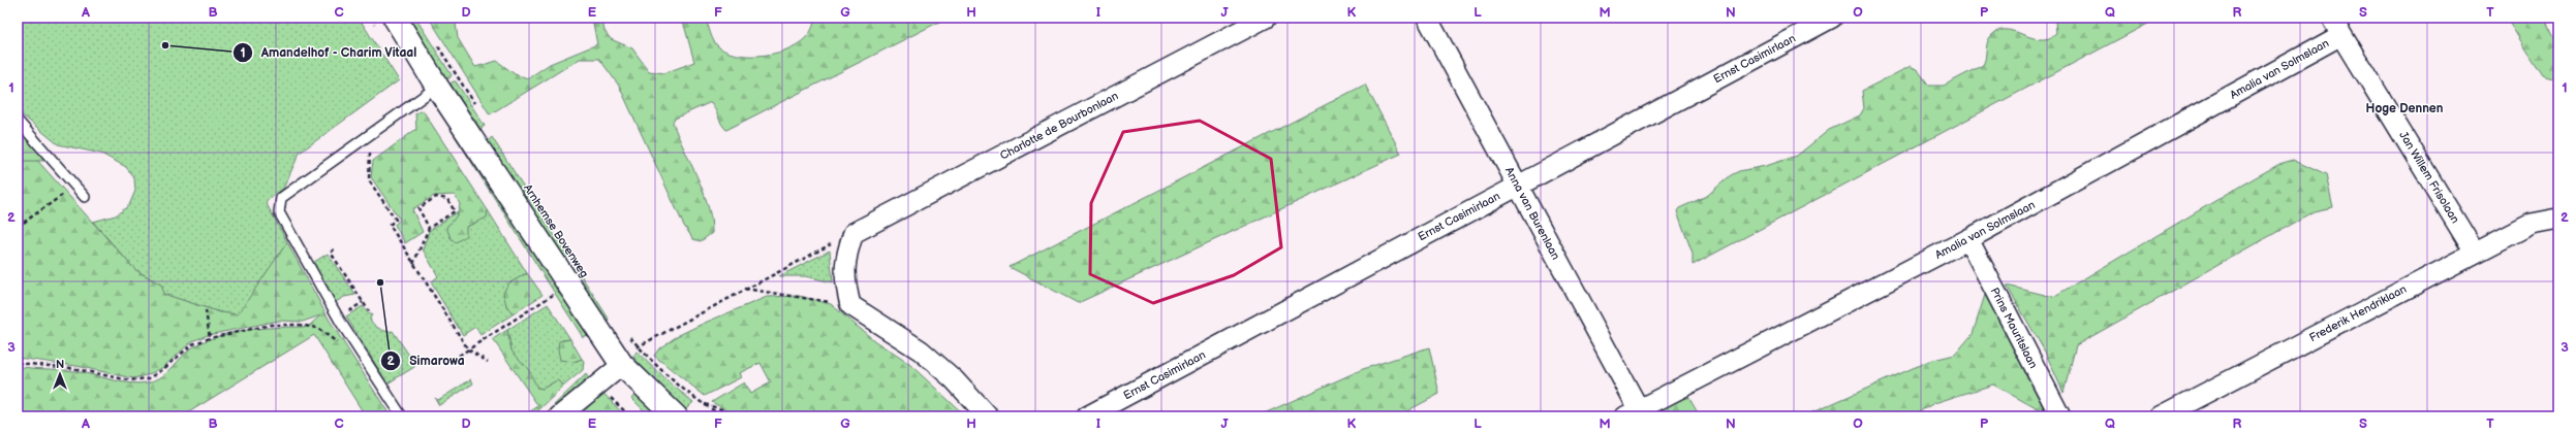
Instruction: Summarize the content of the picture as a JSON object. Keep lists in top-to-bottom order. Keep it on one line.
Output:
{"streets":{"main road":["Arnhemse Bovenweg"],"street":["Ernst Casimirlaan","Amalia van Solmslaan","Charlotte de Bourbonlaan","Jan Willem Frisolaan","Anna van Burenlaan","Frederik Hendriklaan","Prins Mauritslaan"]},"crossings":[["Ernst Casimirlaan","Anna van Burenlaan"],["Amalia van Solmslaan","Jan Willem Frisolaan"],["Amalia van Solmslaan","Anna van Burenlaan"],["Amalia van Solmslaan","Prins Mauritslaan"],["Jan Willem Frisolaan","Frederik Hendriklaan"]],"districts":["Hoge Dennen"],"places":["Amandelhof - Charim Vitaal","Simarowa"],"north":"top","grid":{"columns":["A","B","C","D","E","F","G","H","I","J","K","L","M","N","O","P","Q","R","S","T"],"rows":["1","2","3"]}}
